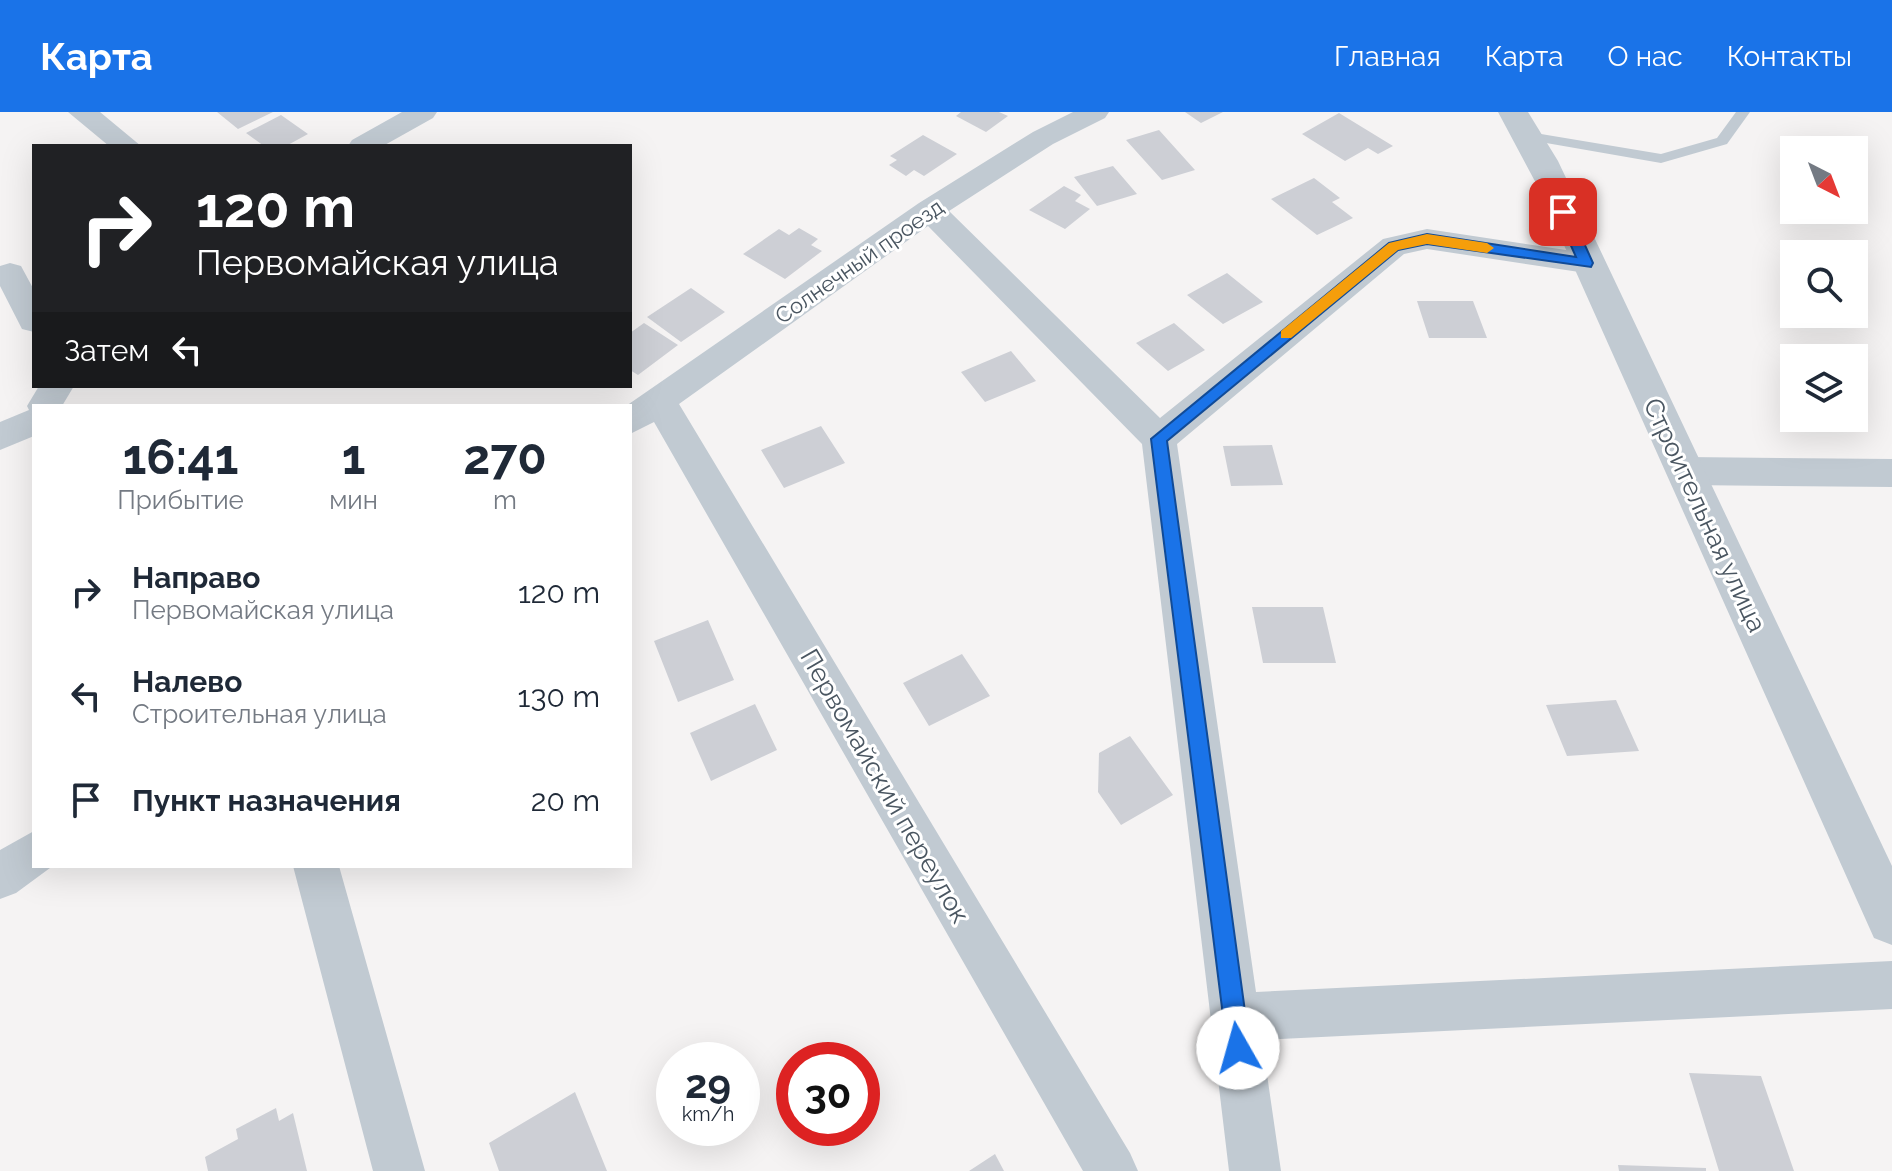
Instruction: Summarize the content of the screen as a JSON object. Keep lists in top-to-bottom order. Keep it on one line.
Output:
{"streets":{"street":["Солнечный проезд","Строительная улица","Первомайский переулок"]},"crossings":[["Солнечный проезд","Первомайский переулок"]],"north":"bottom right","page":{"header":"Карта","nav":["Главная","Карта","О нас","Контакты"],"turn":["120 m","Первомайская улица"],"then":"Затем","eta":["16:41","Прибытие","1","мин","270","m"],"list":[{"name":"Направо","note":"Первомайская улица","value":"120 m"},{"name":"Налево","note":"Строительная улица","value":"130 m"},{"name":"Пункт назначения","value":"20 m"}],"speed":"29 km/h","limit":"30"}}
